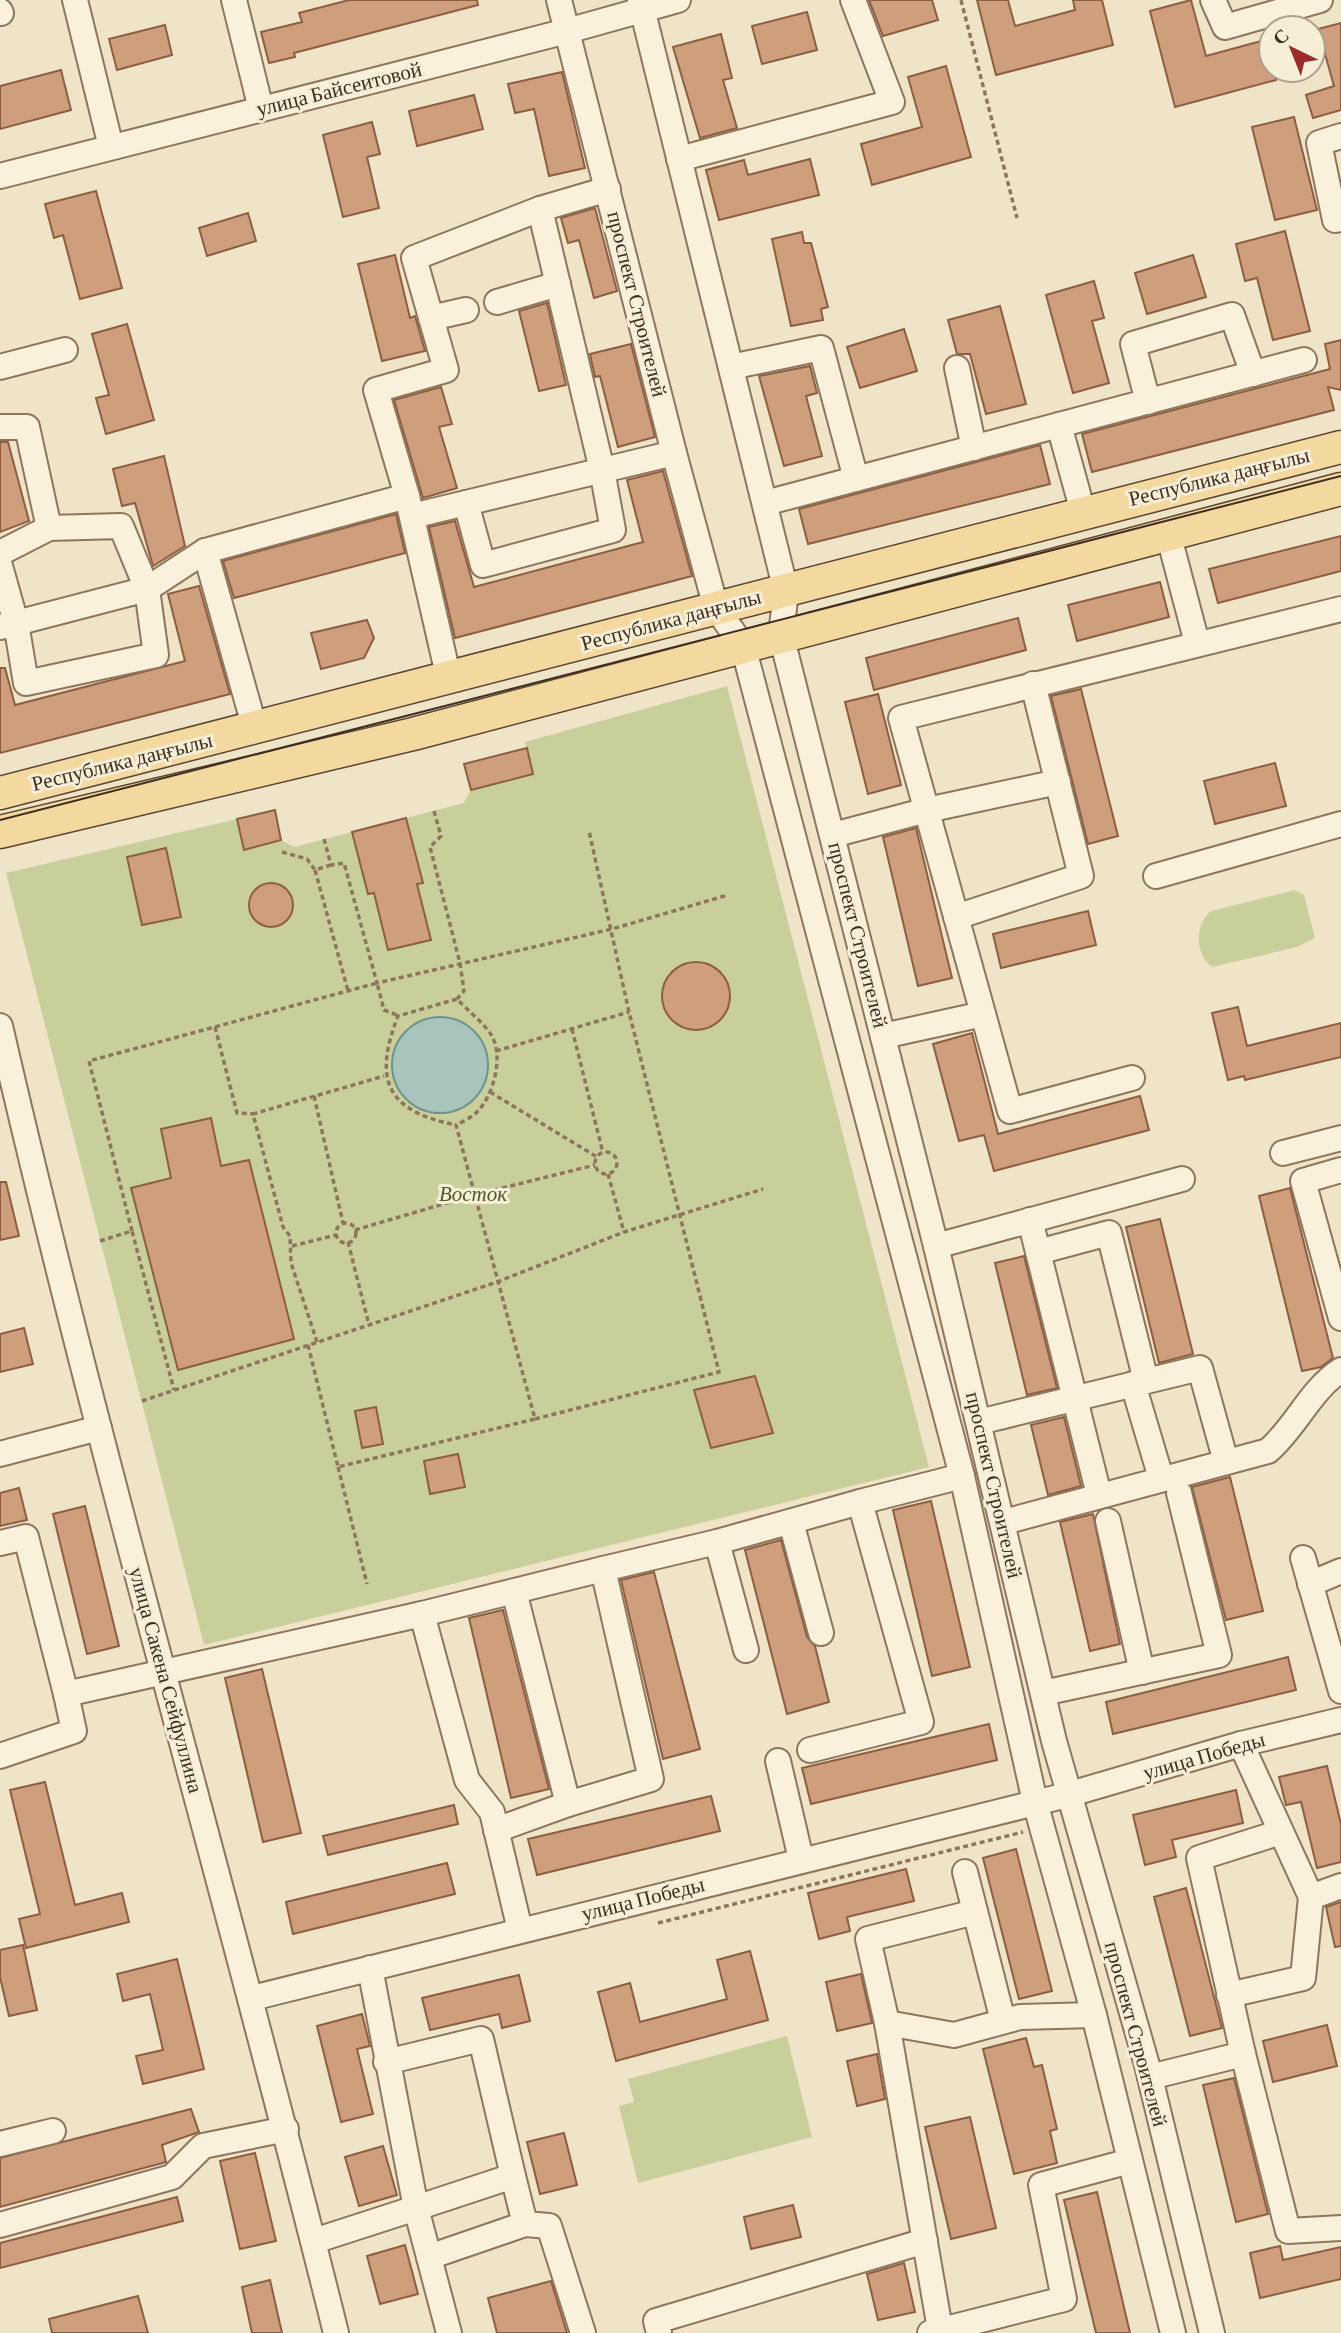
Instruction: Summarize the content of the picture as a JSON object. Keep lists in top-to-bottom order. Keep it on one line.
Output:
{"streets":{"main road":["Республика даңғылы"],"street":["улица Байсеитовой","проспект Строителей","улица Сакена Сейфуллина","улица Победы"]},"crossings":[["улица Байсеитовой","проспект Строителей"],["проспект Строителей","Республика даңғылы"],["проспект Строителей","улица Победы"],["улица Сакена Сейфуллина","улица Победы"]],"parks":["Восток"],"north":"top left"}
